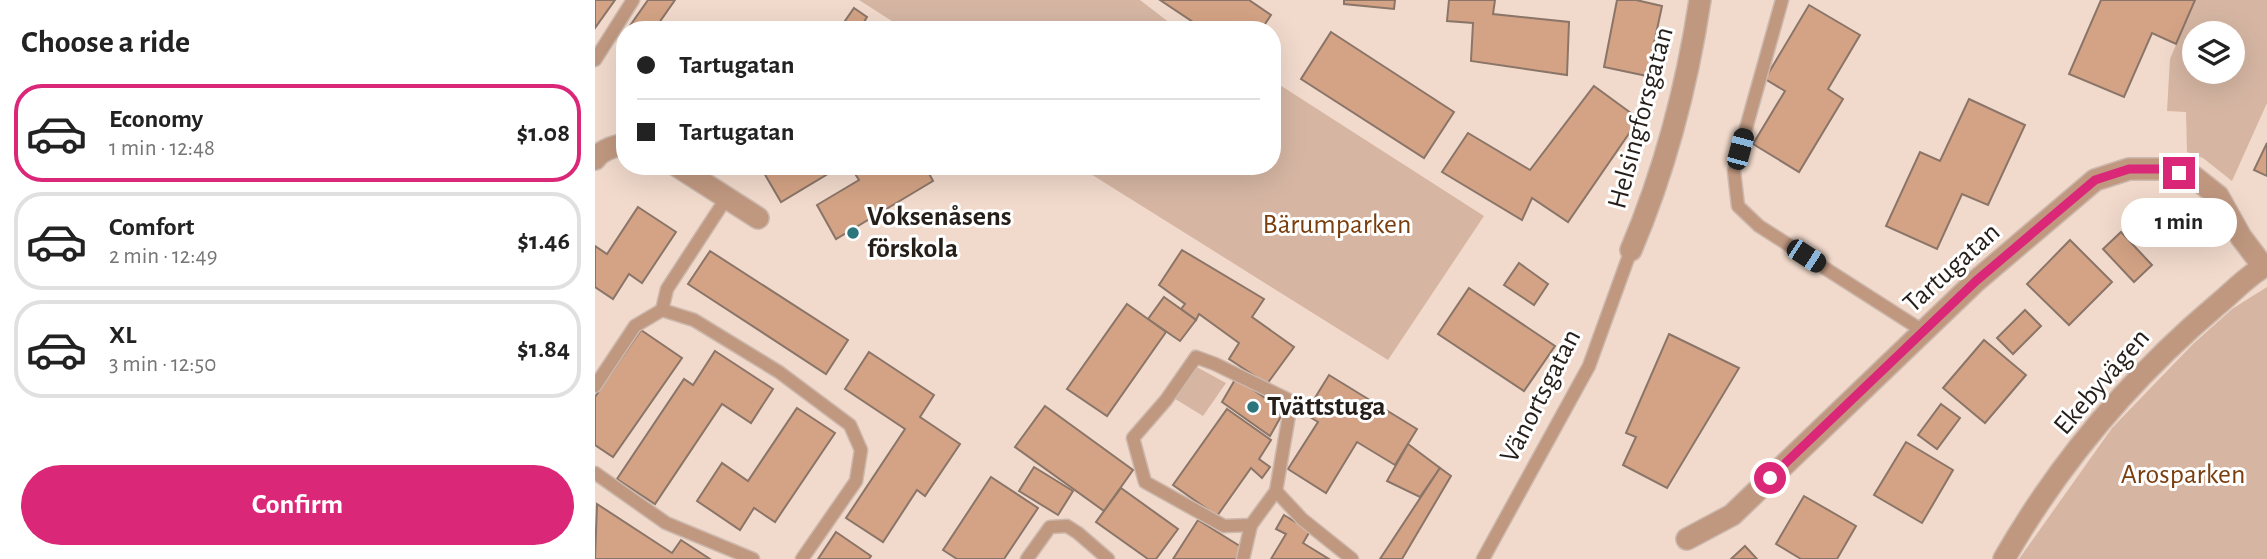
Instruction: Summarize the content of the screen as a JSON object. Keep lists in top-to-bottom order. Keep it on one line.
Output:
{"streets":{"street":["Helsingforsgatan","Tartugatan","Ekebyvägen"],"lane":["Vänortsgatan"]},"crossings":[["Helsingforsgatan","Vänortsgatan"],["Tartugatan","Ekebyvägen"]],"parks":["Bärumparken","Arosparken"],"places":["Voksenåsens förskola","Tvättstuga"],"page":{"heading":"Choose a ride","banner":["Tartugatan","Tartugatan"],"list":[{"name":"Economy","note":"1 min · 12:48","value":"$1.08"},{"name":"Comfort","note":"2 min · 12:49","value":"$1.46"},{"name":"XL","note":"3 min · 12:50","value":"$1.84"}],"bubble":"1 min","buttons":"Confirm"}}
